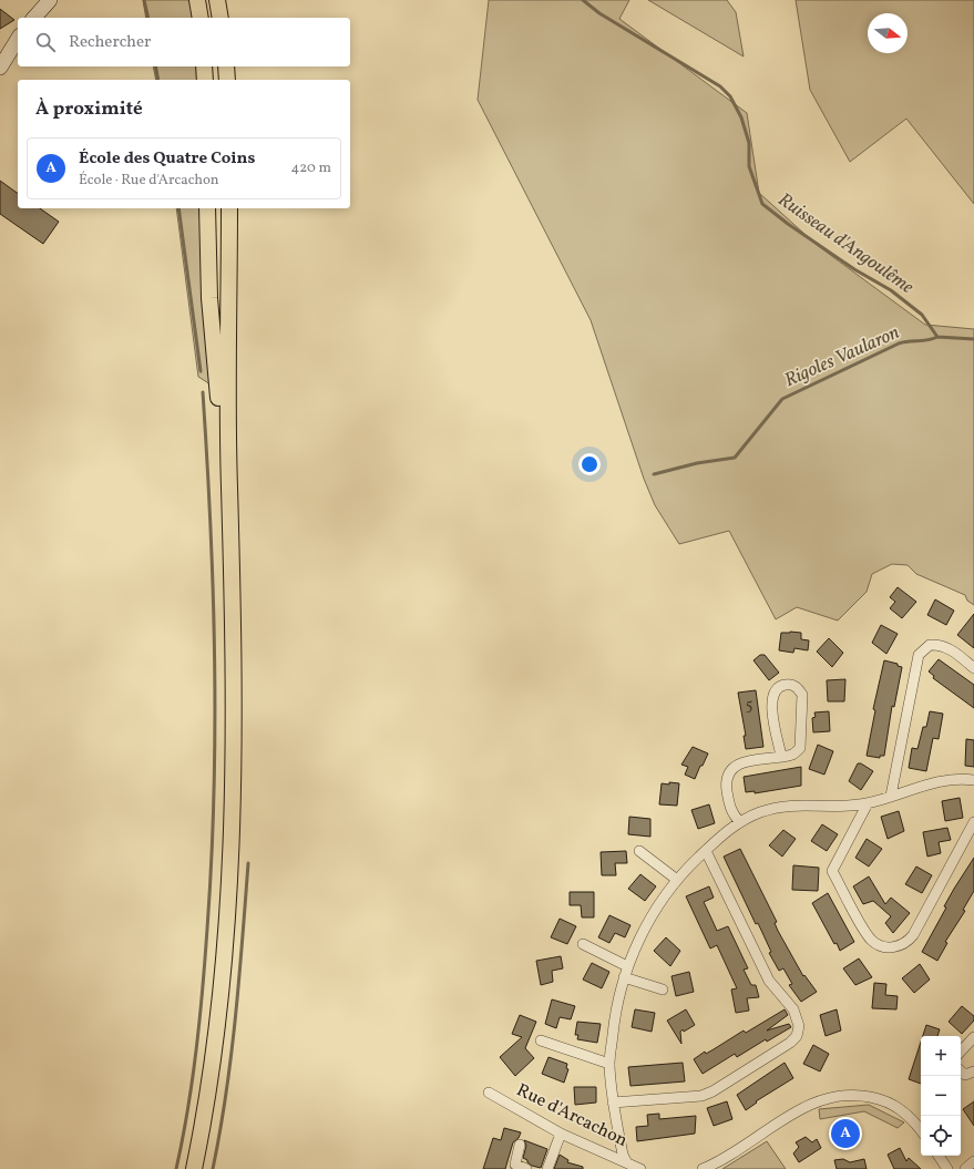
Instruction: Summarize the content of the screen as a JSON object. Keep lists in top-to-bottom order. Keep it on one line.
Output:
{"streets":{"street":["Rue d'Arcachon"]},"water":["Ruisseau d'Angoulême","Rigoles Vaularon"],"house_numbers":["5"],"north":"right","page":{"search":"Rechercher","heading":"À proximité","list":[{"mark":"A","name":"École des Quatre Coins","note":"École · Rue d'Arcachon","value":"420 m"}],"map_buttons":["+","−"],"pins":"A"}}
